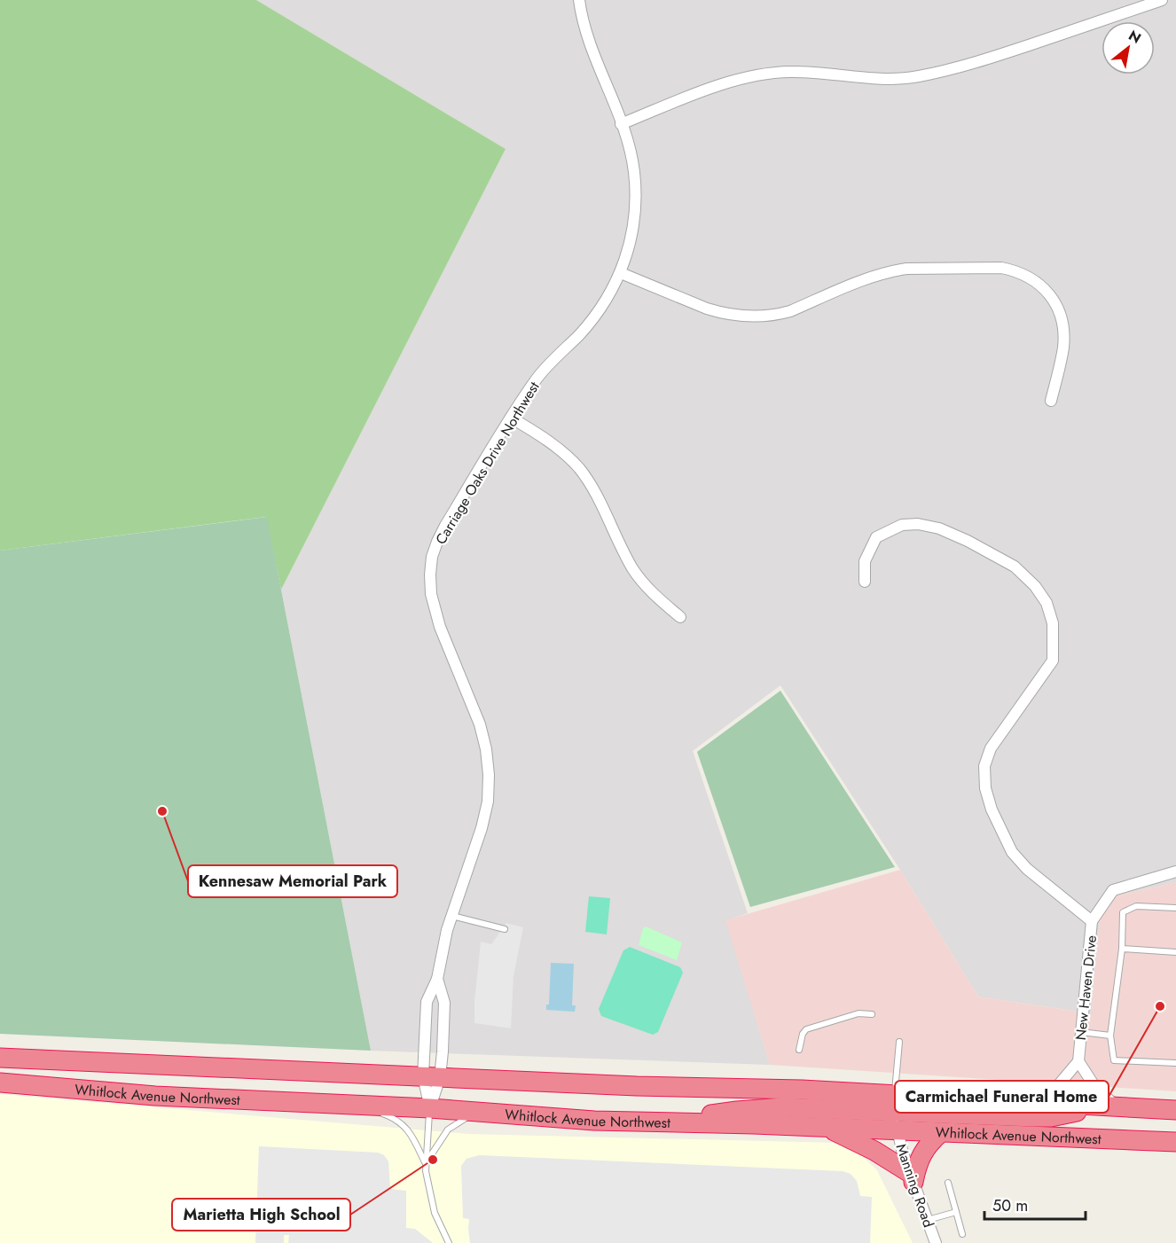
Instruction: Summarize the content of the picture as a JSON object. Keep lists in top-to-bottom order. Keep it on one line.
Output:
{"streets":{"highway":["Whitlock Avenue Northwest"],"street":["Carriage Oaks Drive Northwest","New Haven Drive","Manning Road"]},"crossings":[["New Haven Drive","Whitlock Avenue Northwest"],["Whitlock Avenue Northwest","Manning Road"]],"places":["Kennesaw Memorial Park","Carmichael Funeral Home","Marietta High School"],"scale_bar":"50 m","north":"top right"}
